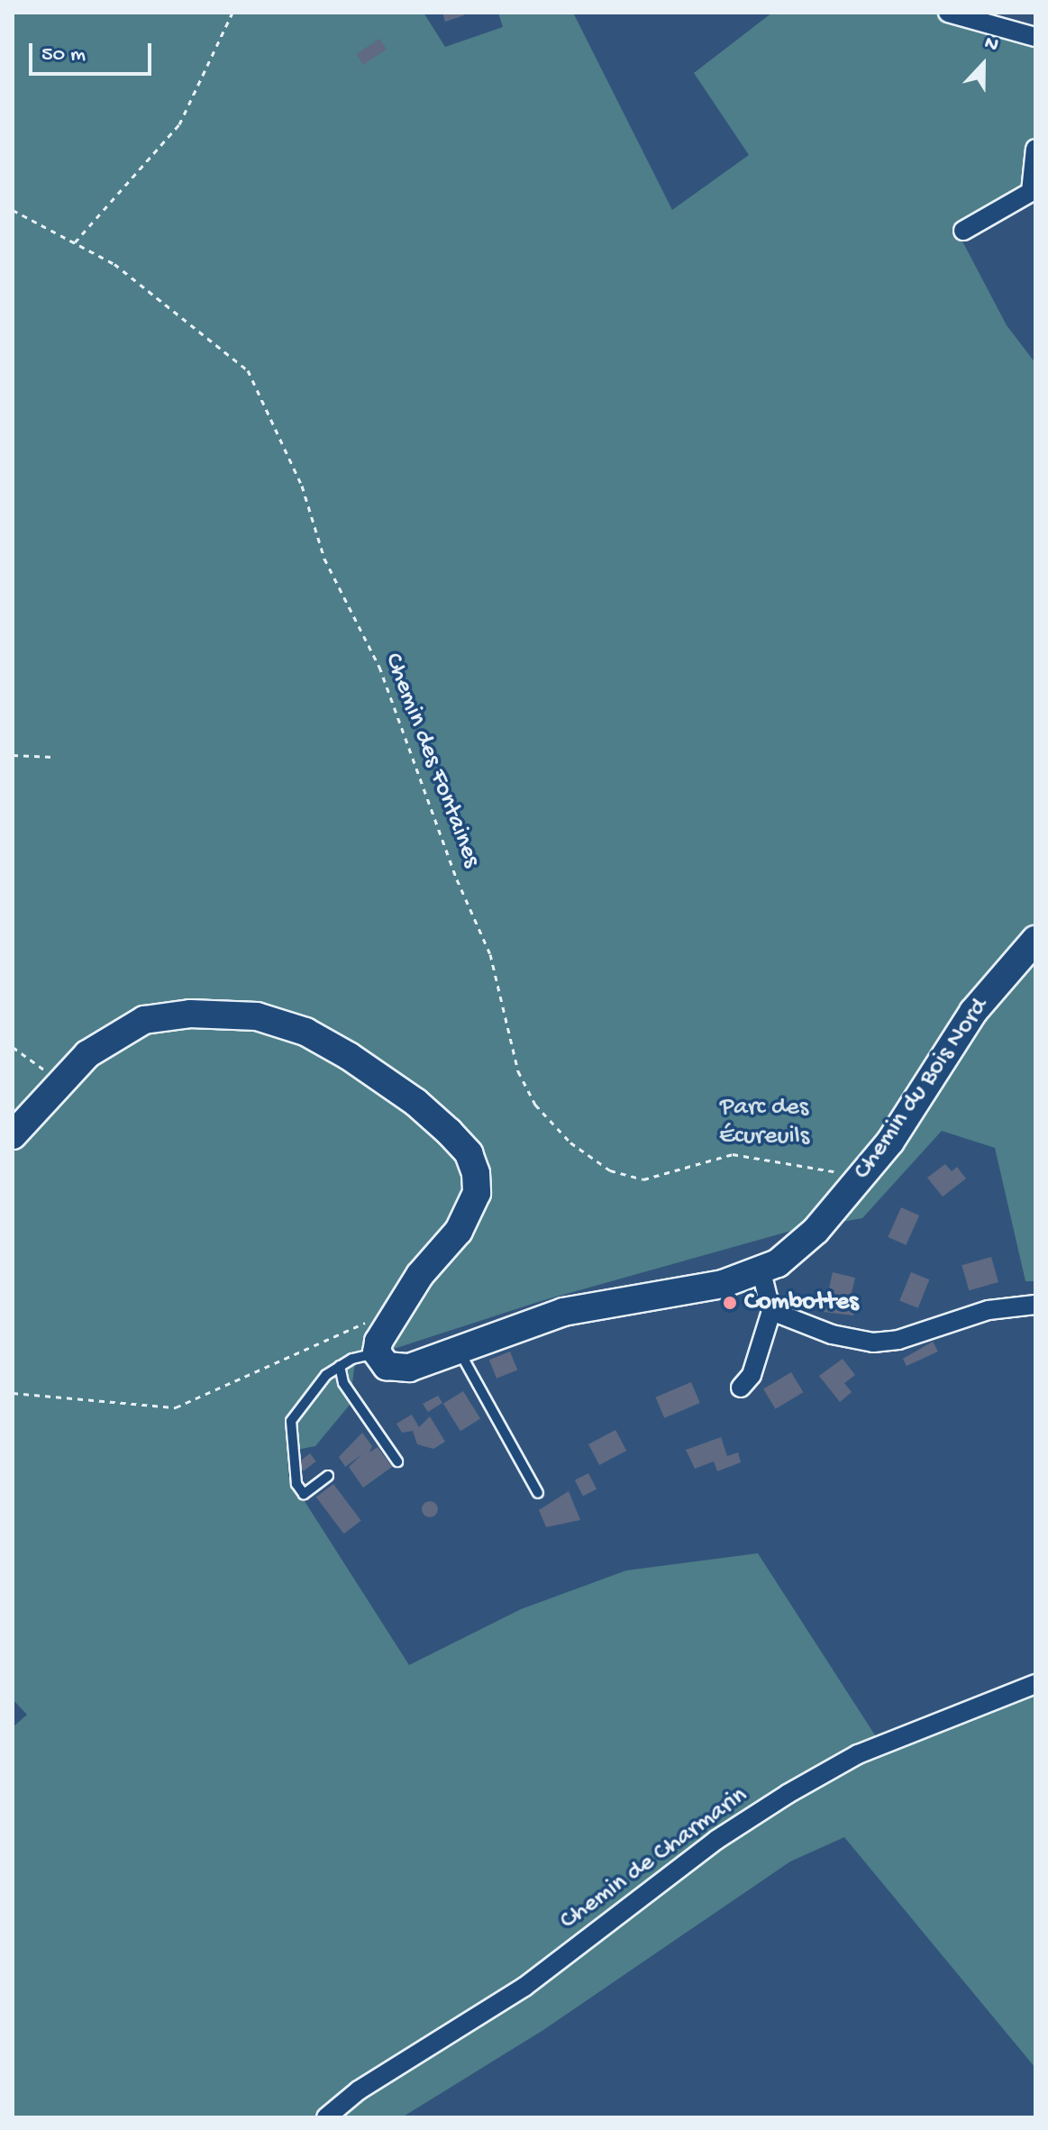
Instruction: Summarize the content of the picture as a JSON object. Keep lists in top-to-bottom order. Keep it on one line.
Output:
{"streets":{"street":["Chemin du Bois Nord","Chemin de Charmarin"],"path":["Chemin des Fontaines"]},"crossings":[["Chemin des Fontaines","Chemin du Bois Nord"]],"parks":["Parc des Écureuils"],"places":["Combottes"],"scale_bar":"50 m","north":"top"}
